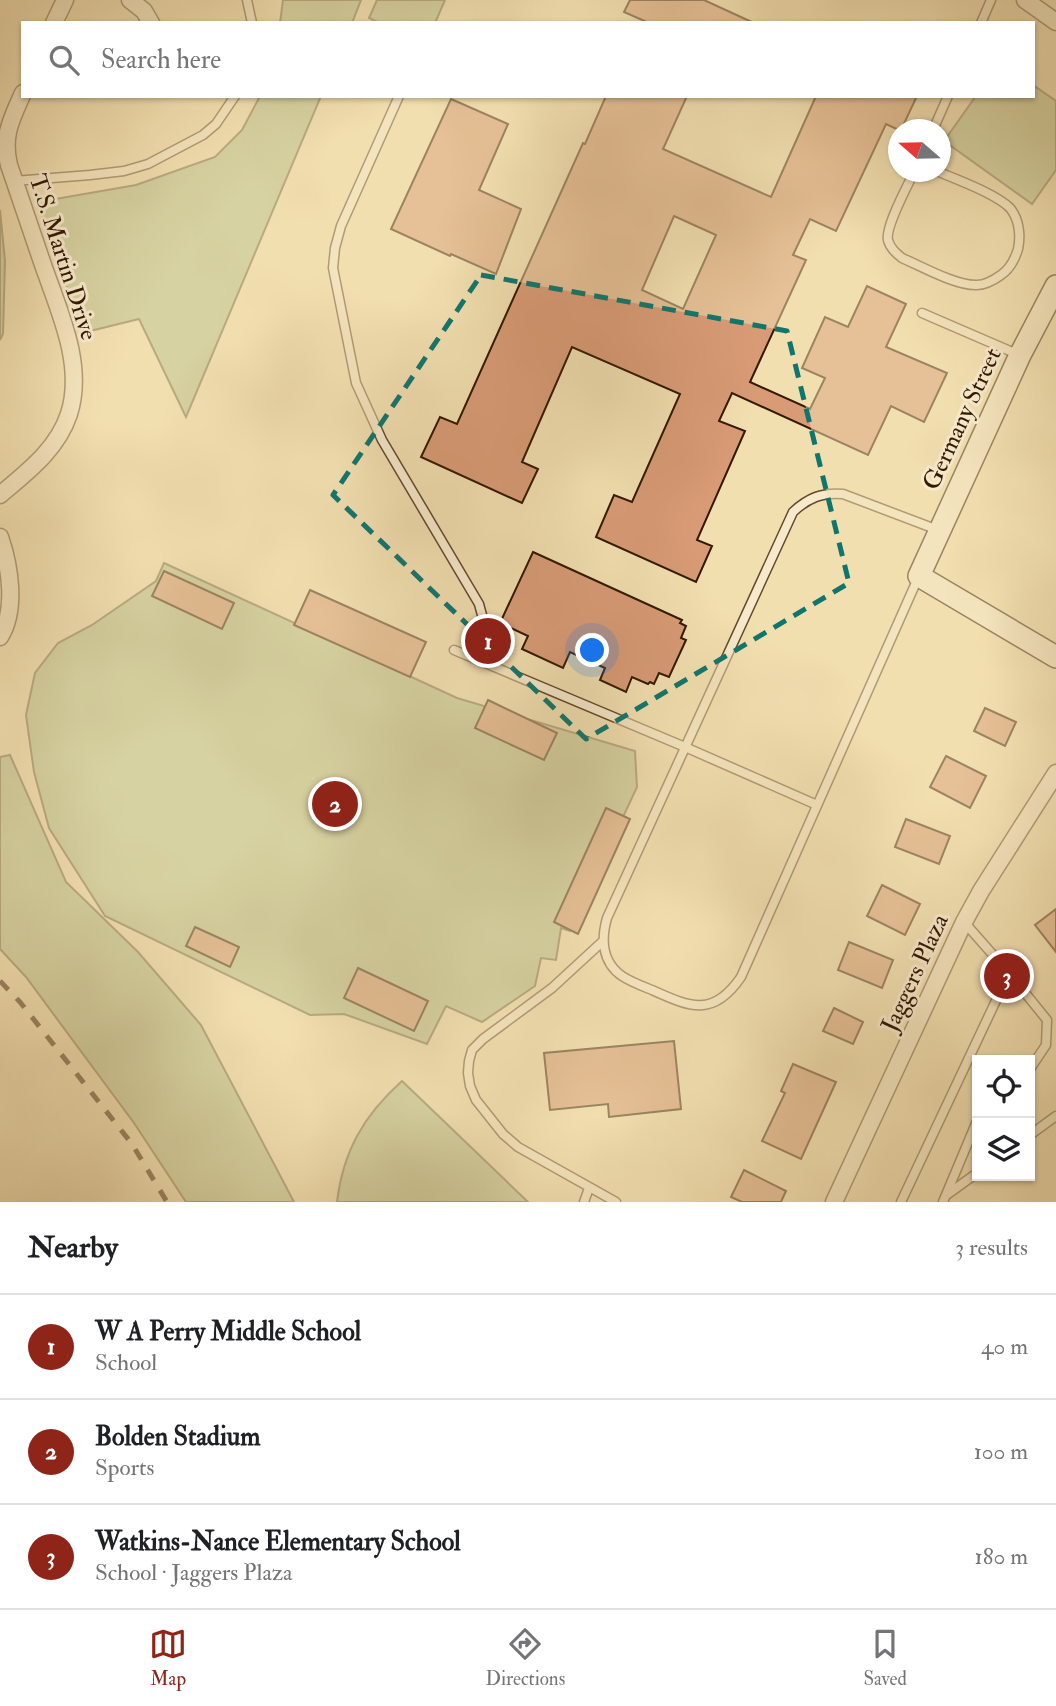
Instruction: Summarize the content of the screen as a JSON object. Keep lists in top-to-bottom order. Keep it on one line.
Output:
{"streets":{"street":["T.S. Martin Drive","Germany Street","Jaggers Plaza"]},"north":"left","page":{"search":"Search here","pins":["1","2","3"],"heading":["Nearby","3 results"],"list":[{"mark":"1","name":"W A Perry Middle School","note":"School","value":"40 m"},{"mark":"2","name":"Bolden Stadium","note":"Sports","value":"100 m"},{"mark":"3","name":"Watkins-Nance Elementary School","note":"School · Jaggers Plaza","value":"180 m"}],"nav":["Map","Directions","Saved"]}}
